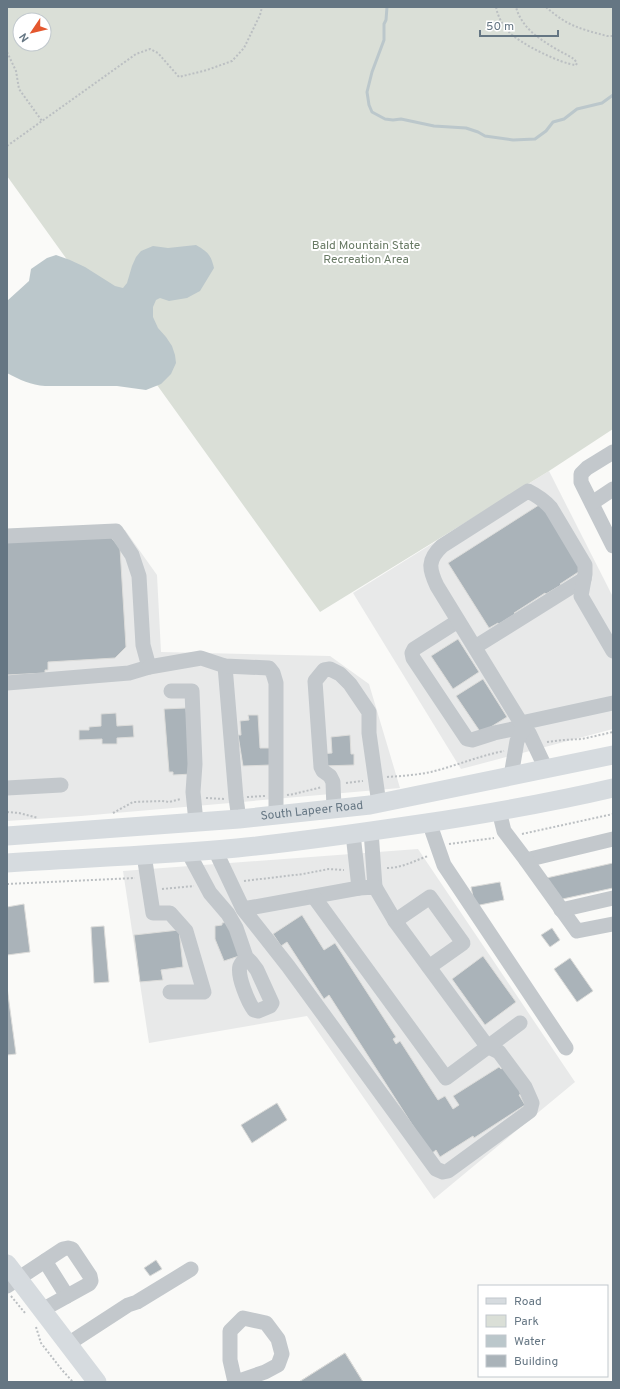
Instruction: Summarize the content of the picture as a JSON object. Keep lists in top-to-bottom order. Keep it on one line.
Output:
{"streets":{"main road":["South Lapeer Road"]},"parks":["Bald Mountain State Recreation Area"],"legend":["Road","Park","Water","Building"],"scale_bar":"50 m","north":"bottom left"}
